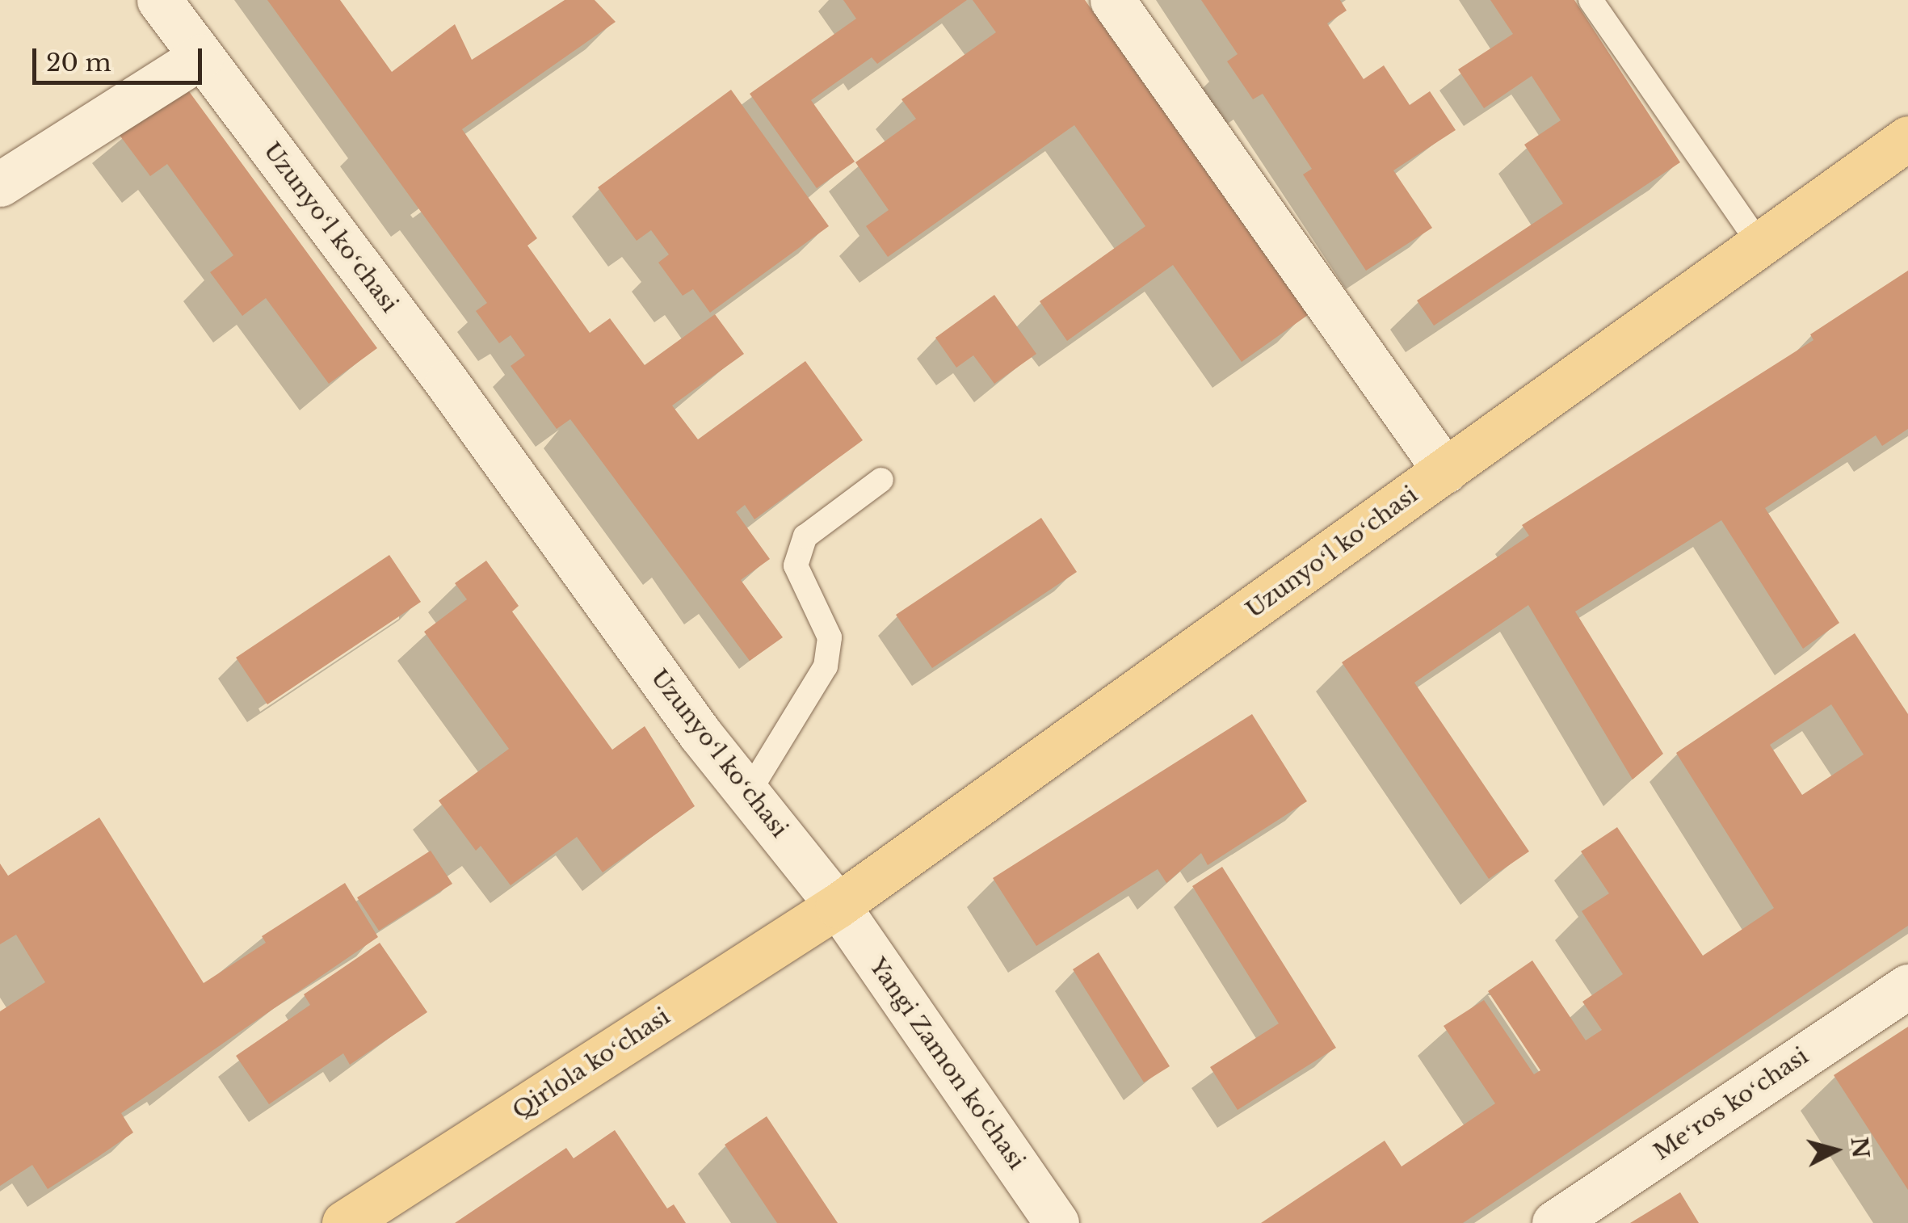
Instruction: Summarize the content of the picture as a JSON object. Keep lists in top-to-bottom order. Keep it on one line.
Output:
{"streets":{"main road":["Uzunyoʻl koʻchasi","Qirlola koʻchasi"],"street":["Yangi Zamon ko'chasi","Meʻros koʻchasi"]},"crossings":[["Uzunyoʻl koʻchasi","Qirlola koʻchasi"],["Uzunyoʻl koʻchasi","Yangi Zamon ko'chasi"],["Qirlola koʻchasi","Yangi Zamon ko'chasi"]],"scale_bar":"20 m","north":"right"}
